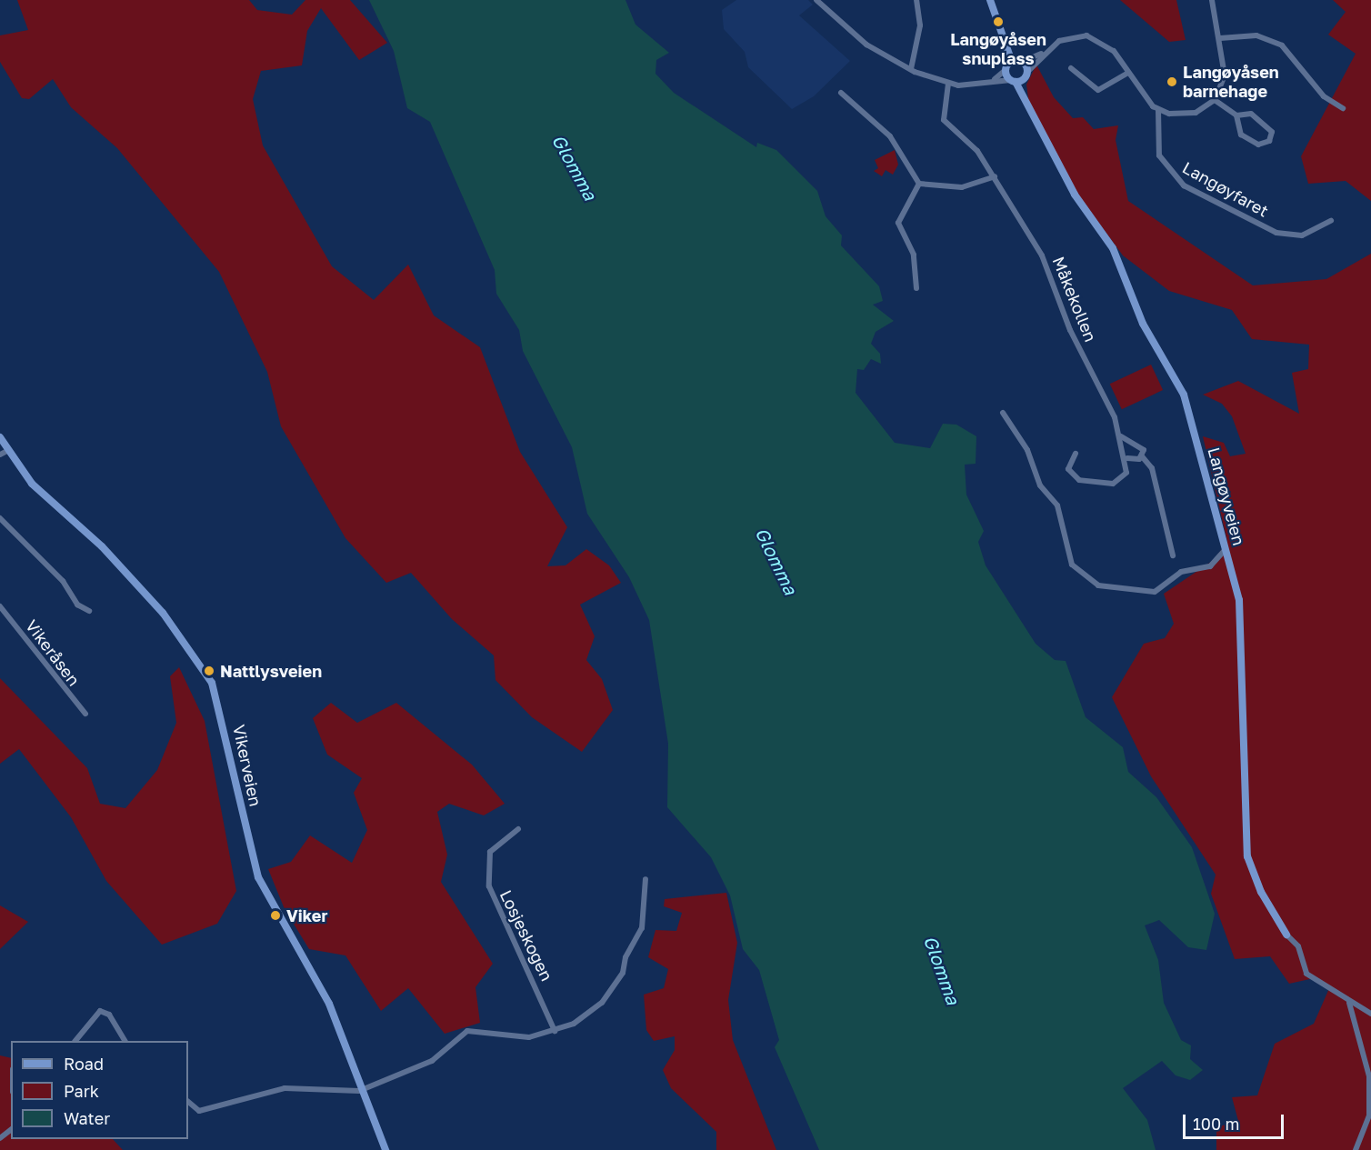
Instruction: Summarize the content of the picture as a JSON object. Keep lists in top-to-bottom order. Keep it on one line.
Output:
{"streets":{"main road":["Langøyveien","Vikerveien"],"street":["Langøyfaret","Måkekollen","Vikeråsen","Losjeskogen"]},"water":["Glomma"],"places":["Langøyåsen snuplass","Langøyåsen barnehage","Nattlysveien","Viker"],"legend":["Road","Park","Water"],"scale_bar":"100 m"}
